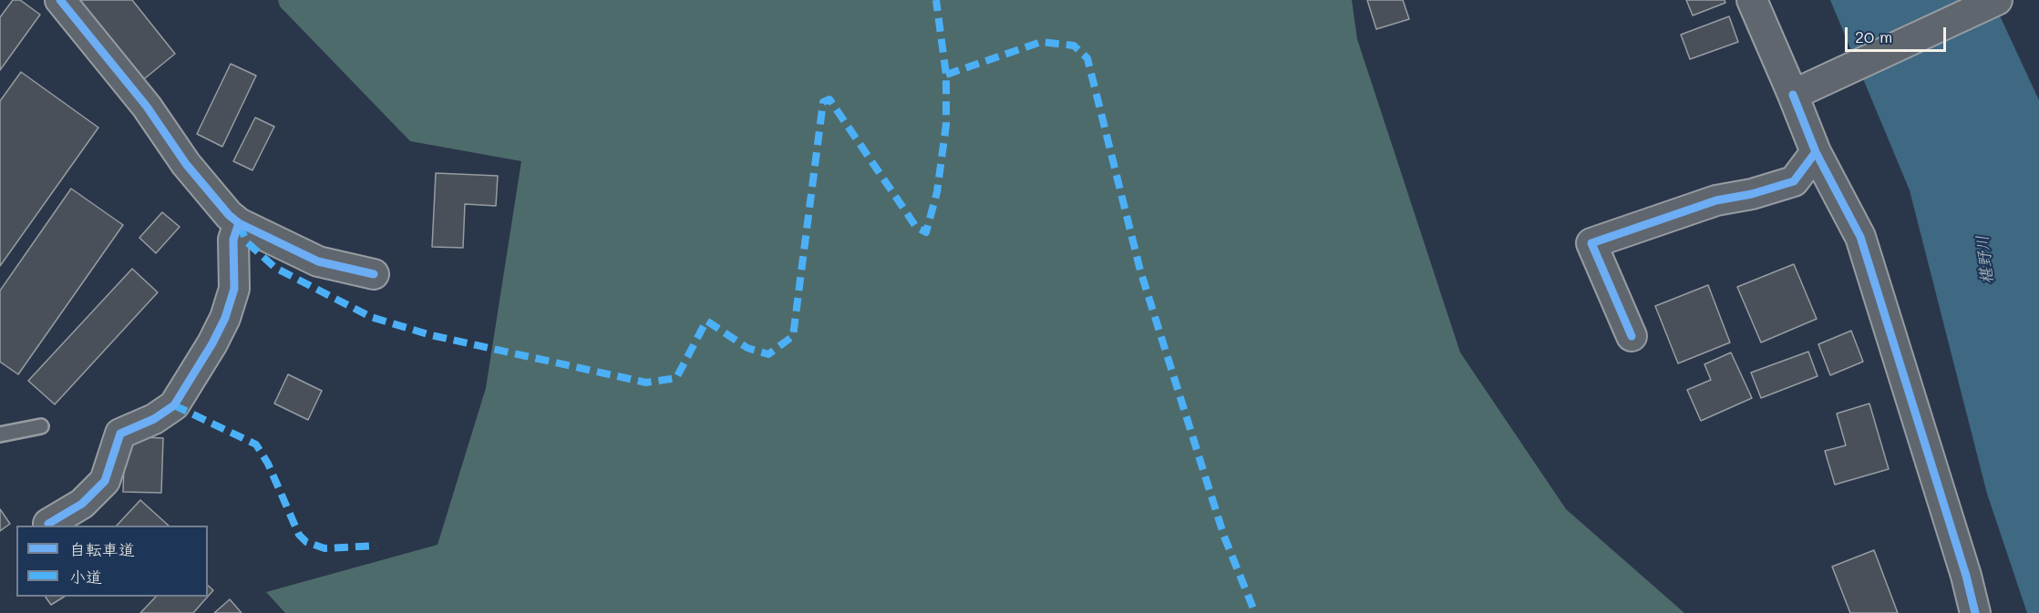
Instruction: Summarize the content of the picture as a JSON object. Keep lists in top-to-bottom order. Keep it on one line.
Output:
{"water":["椹野川"],"legend":["自転車道","小道"],"scale_bar":"20 m"}
